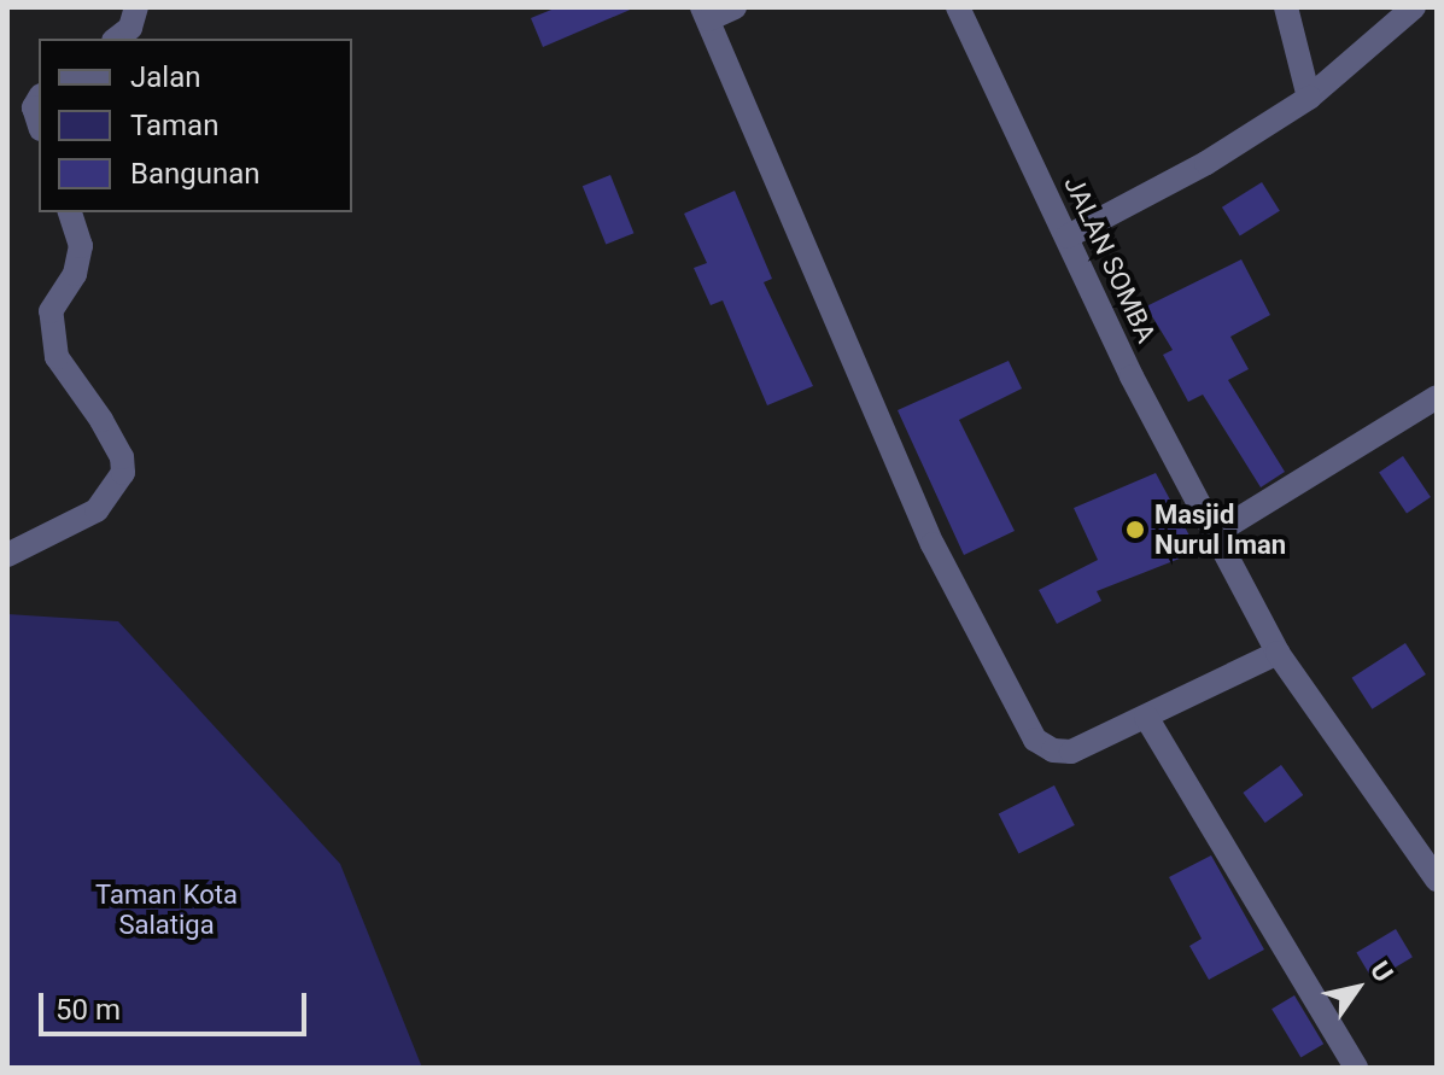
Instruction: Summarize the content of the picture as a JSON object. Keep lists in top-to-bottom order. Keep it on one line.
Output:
{"streets":{"street":["JALAN SOMBA"]},"parks":["Taman Kota Salatiga"],"places":["Masjid Nurul Iman"],"legend":["Jalan","Taman","Bangunan"],"scale_bar":"50 m","north":"top right"}
